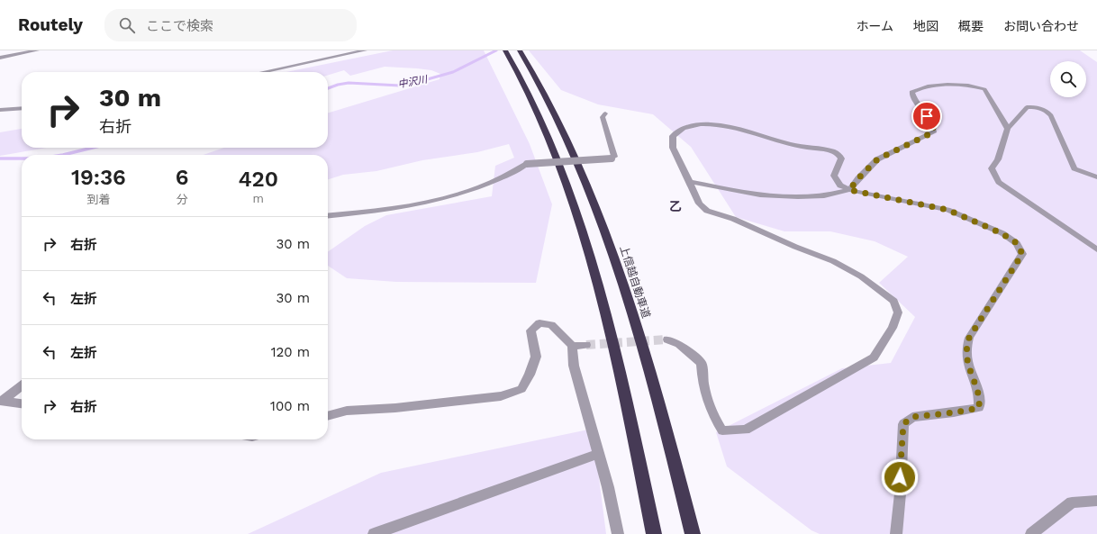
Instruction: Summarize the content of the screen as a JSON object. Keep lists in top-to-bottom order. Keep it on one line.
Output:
{"streets":{"highway":["上信越自動車道"]},"districts":["乙"],"water":["中沢川"],"page":{"header":"Routely","search":"ここで検索","nav":["ホーム","地図","概要","お問い合わせ"],"turn":["30 m","右折"],"eta":["19:36","到着","6","分","420","m"],"list":[{"name":"右折","value":"30 m"},{"name":"左折","value":"30 m"},{"name":"左折","value":"120 m"},{"name":"右折","value":"100 m"}]}}
